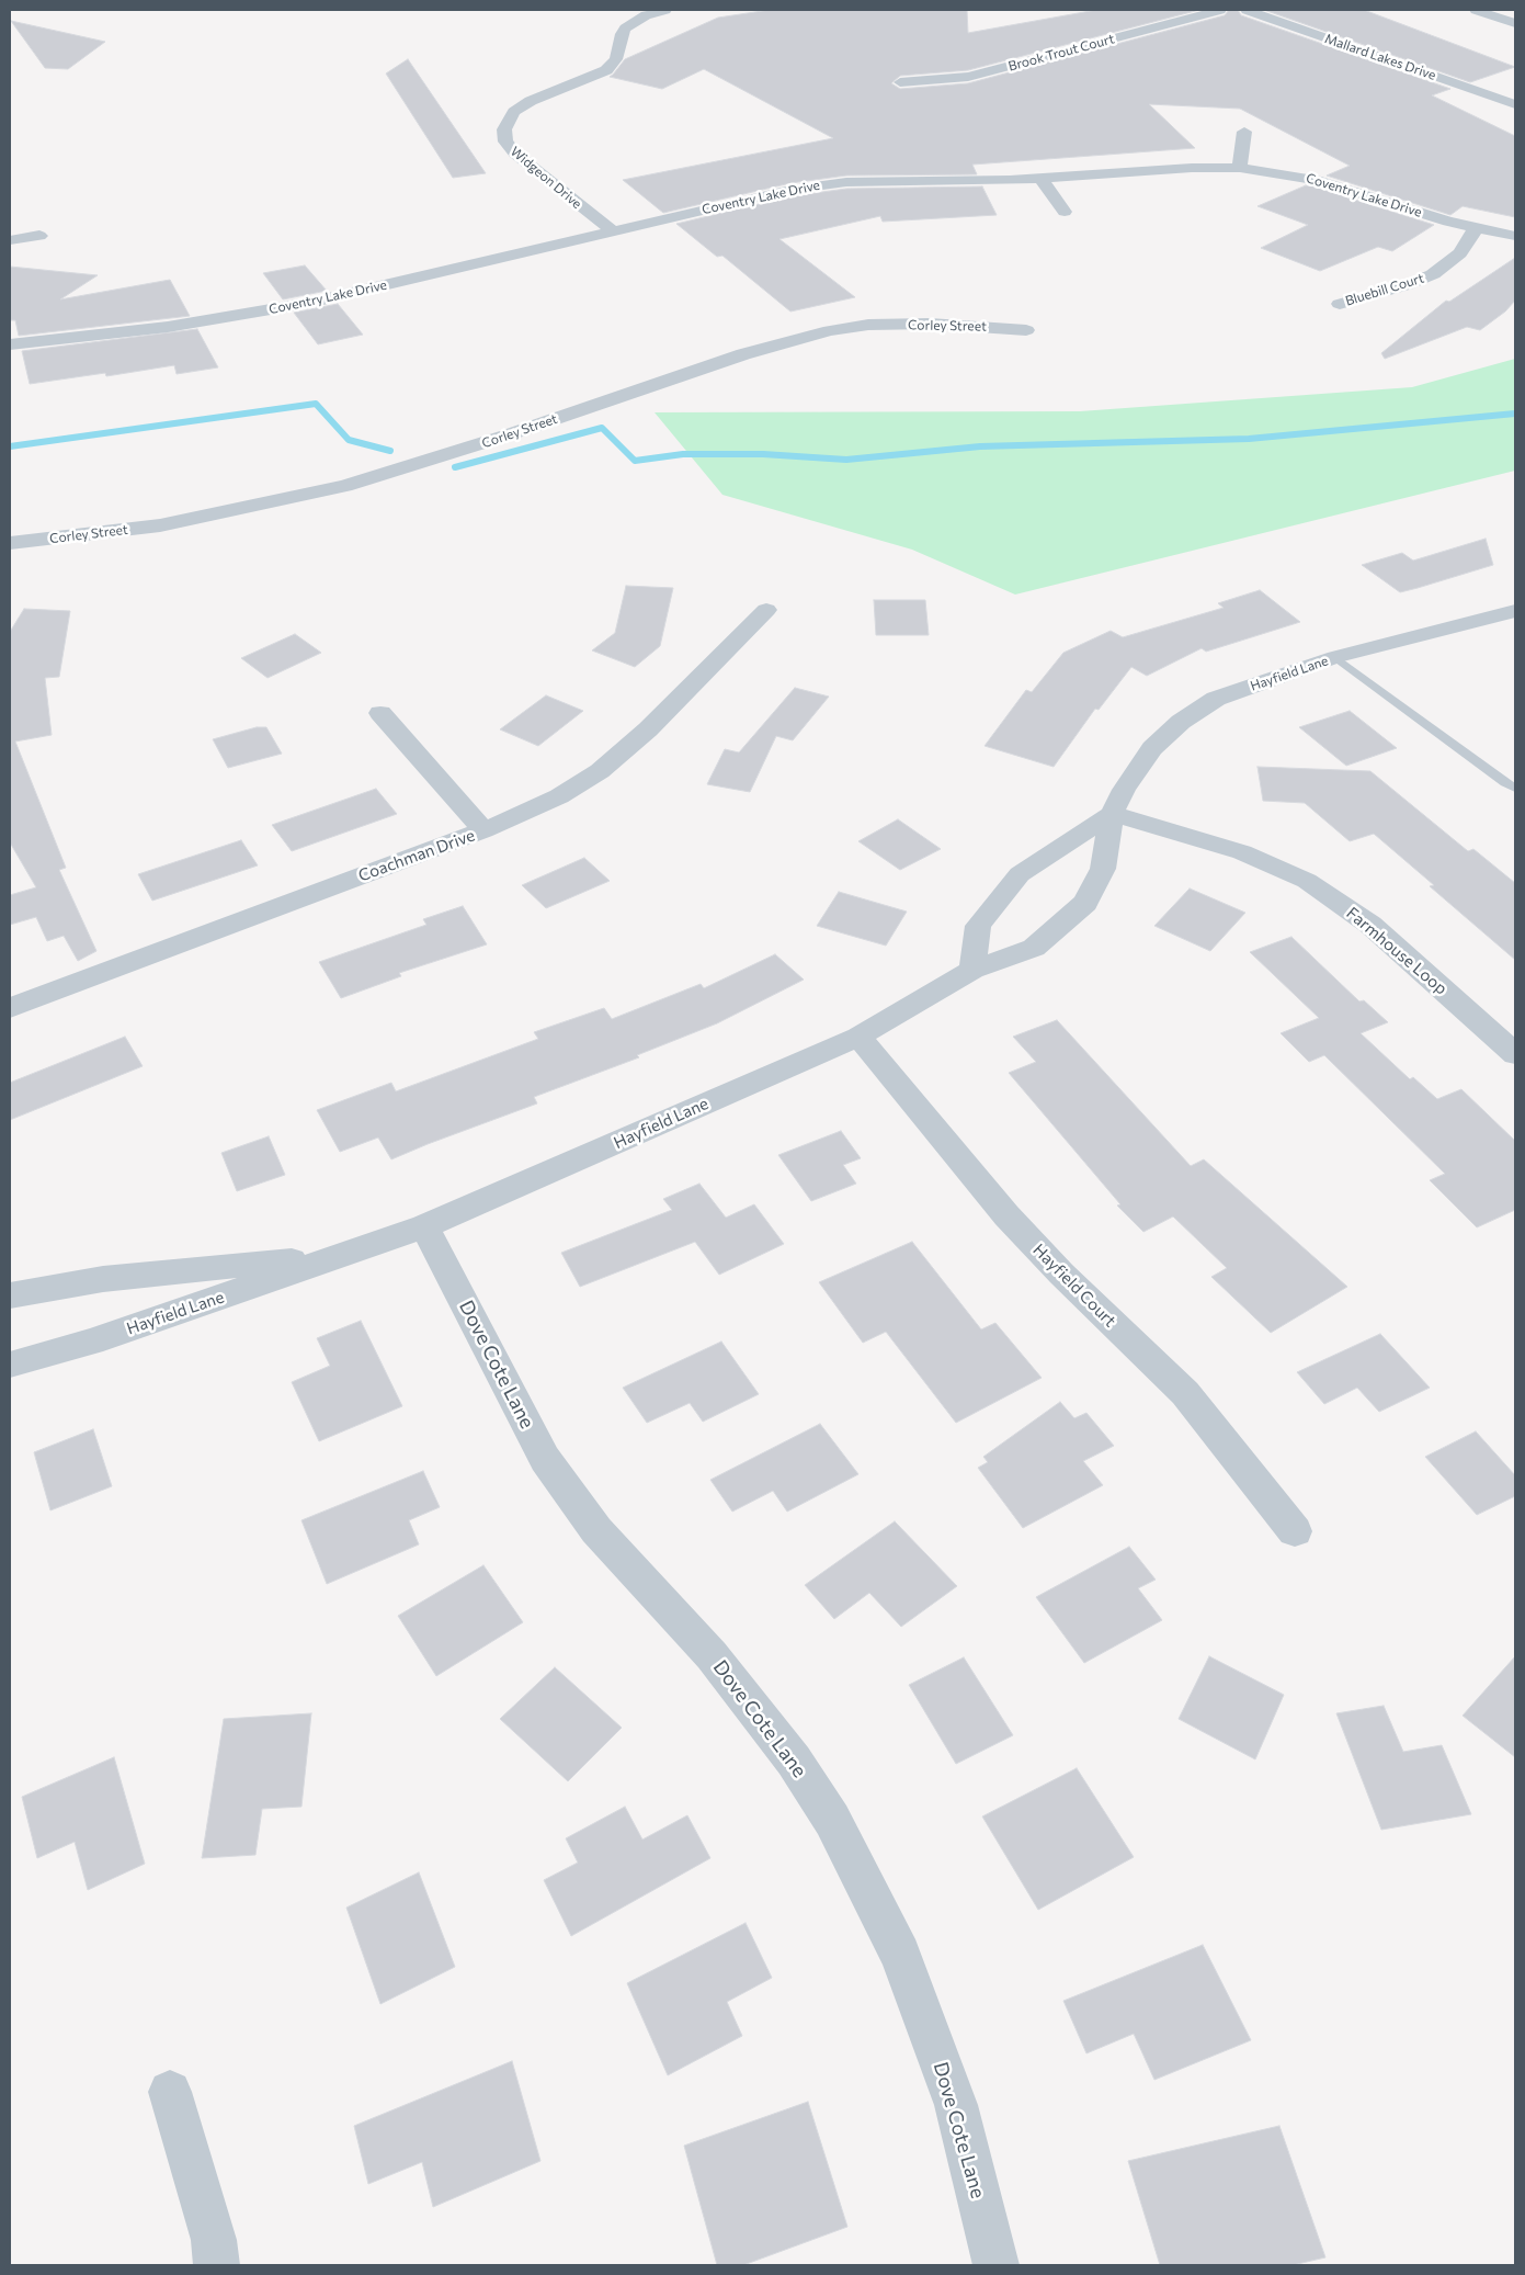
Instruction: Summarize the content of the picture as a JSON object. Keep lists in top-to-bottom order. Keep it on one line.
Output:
{"streets":{"street":["Brook Trout Court","Mallard Lakes Drive","Widgeon Drive","Coventry Lake Drive","Bluebill Court","Corley Street","Hayfield Lane","Coachman Drive","Farmhouse Loop","Hayfield Court","Dove Cote Lane"]},"crossings":[["Widgeon Drive","Coventry Lake Drive"],["Coventry Lake Drive","Bluebill Court"],["Hayfield Lane","Farmhouse Loop"],["Hayfield Lane","Hayfield Court"],["Hayfield Lane","Dove Cote Lane"]]}
